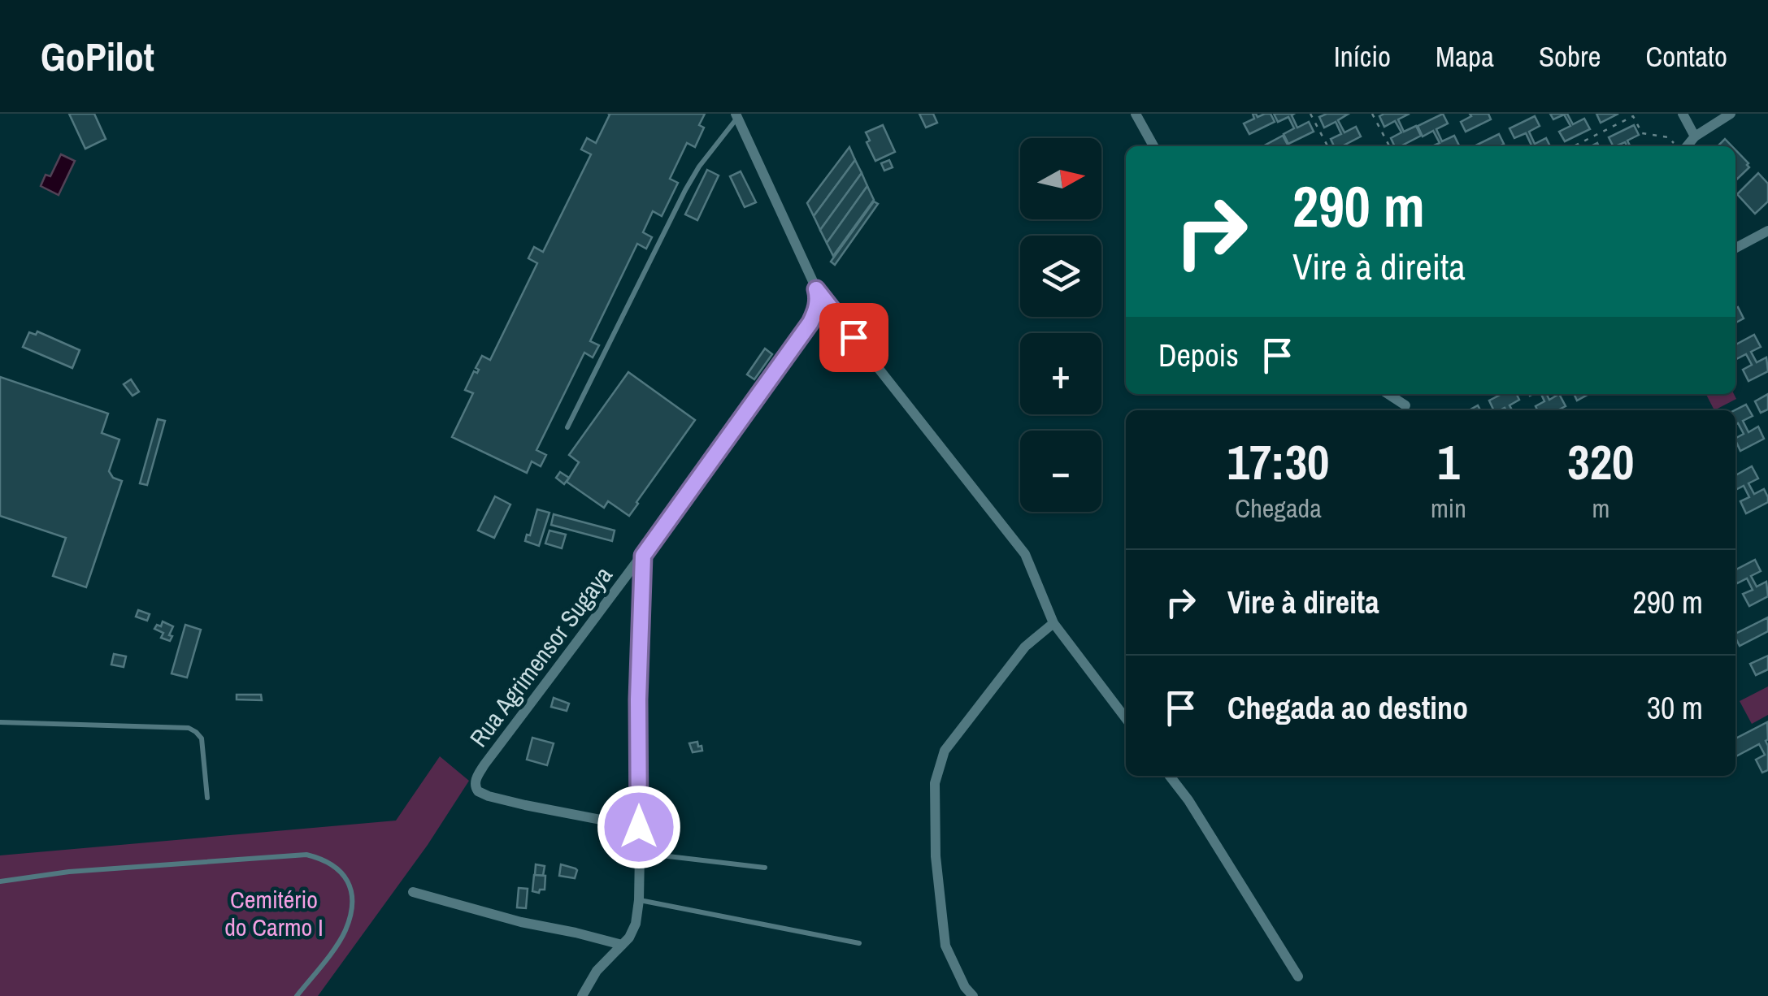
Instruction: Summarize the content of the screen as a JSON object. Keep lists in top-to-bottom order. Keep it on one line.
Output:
{"streets":{"street":["Rua Agrimensor Sugaya"]},"parks":["Cemitério do Carmo I"],"north":"right","page":{"header":"GoPilot","nav":["Início","Mapa","Sobre","Contato"],"map_buttons":["+","−"],"turn":["290 m","Vire à direita"],"then":"Depois","eta":["17:30","Chegada","1","min","320","m"],"list":[{"name":"Vire à direita","value":"290 m"},{"name":"Chegada ao destino","value":"30 m"}]}}
